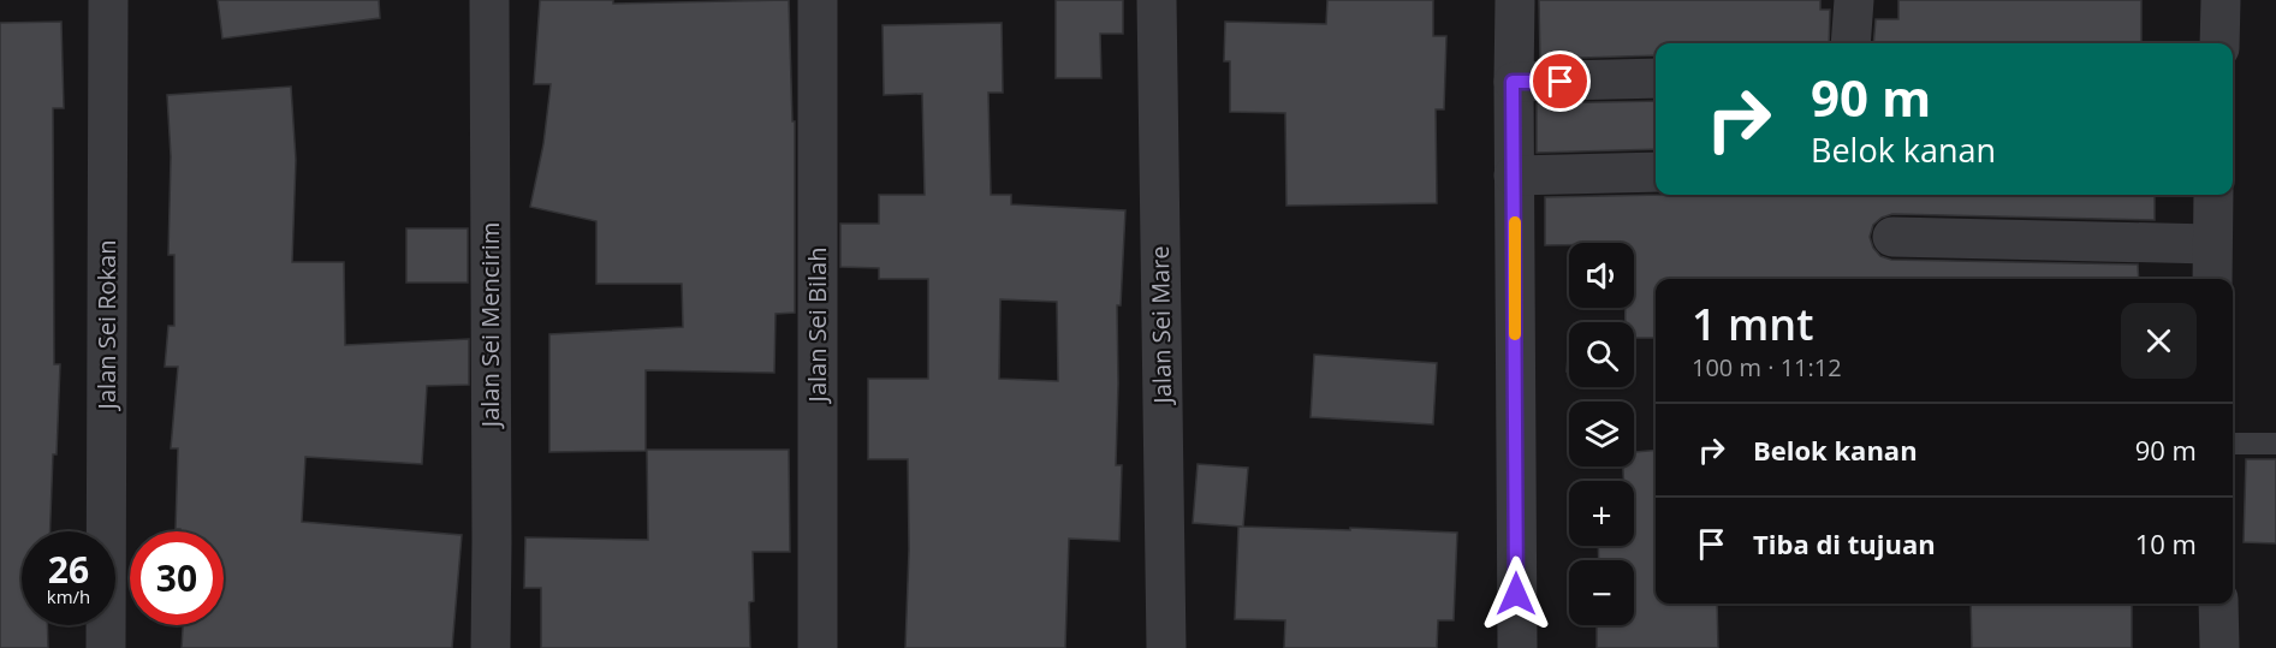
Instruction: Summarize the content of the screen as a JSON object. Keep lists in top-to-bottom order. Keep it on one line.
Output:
{"streets":{"street":["Jalan Sei Rokan","Jalan Sei Mencirim","Jalan Sei Bilah","Jalan Sei Mare"]},"page":{"turn":["90 m","Belok kanan"],"map_buttons":["+","−"],"heading":["1 mnt","100 m · 11:12"],"list":[{"name":"Belok kanan","value":"90 m"},{"name":"Tiba di tujuan","value":"10 m"}],"speed":"26 km/h","limit":"30"}}
